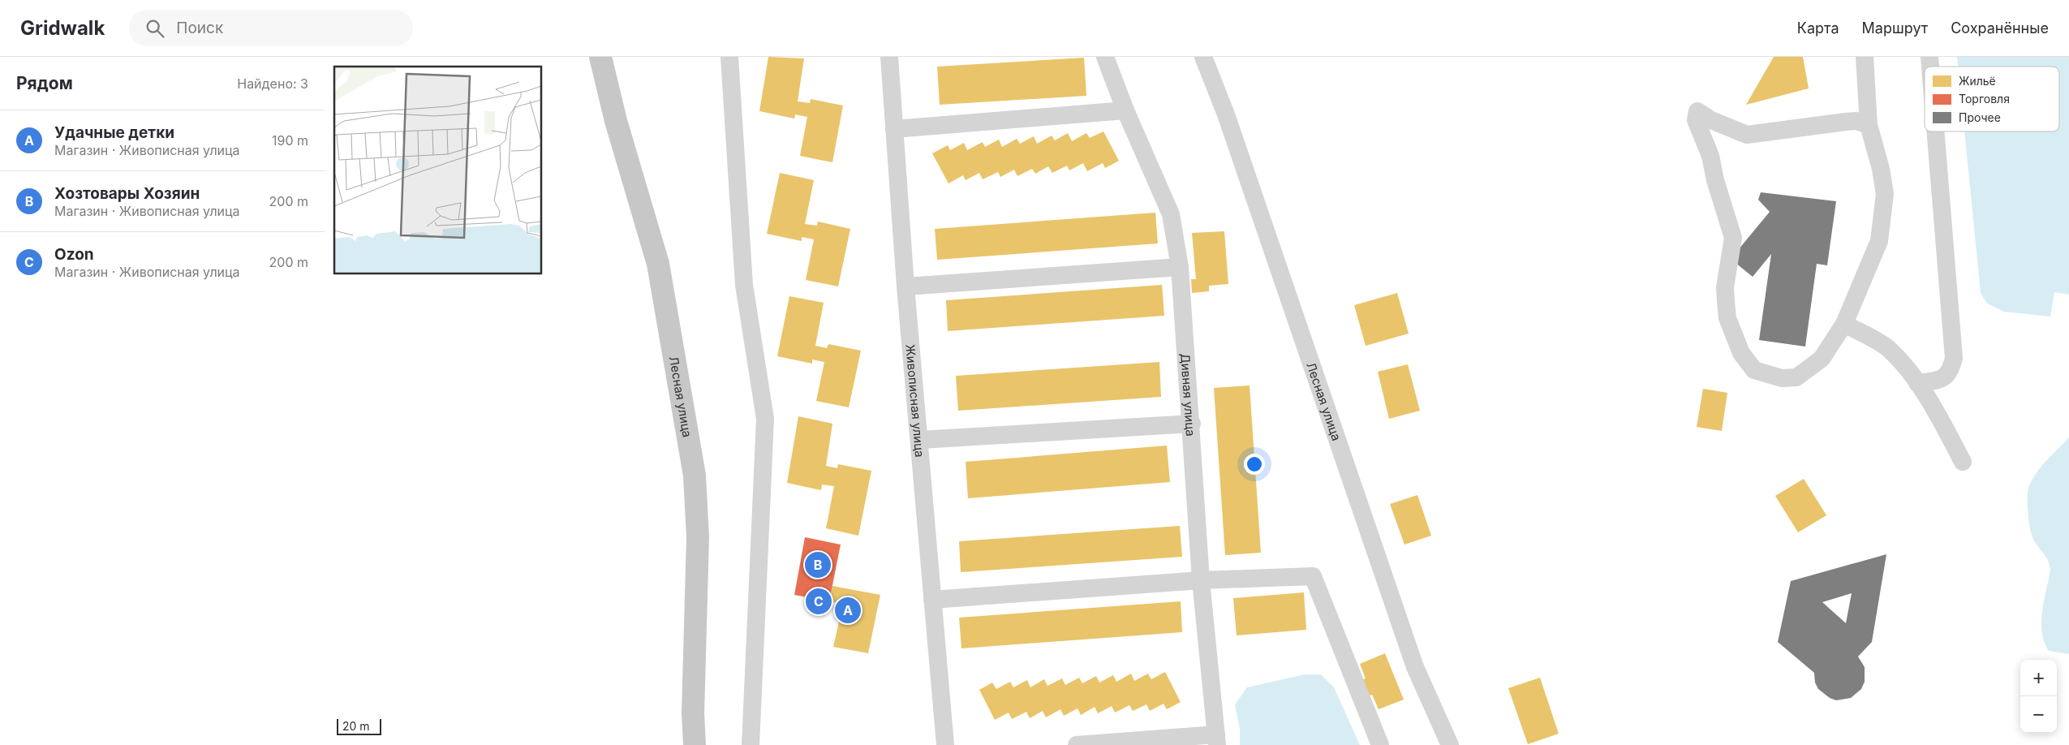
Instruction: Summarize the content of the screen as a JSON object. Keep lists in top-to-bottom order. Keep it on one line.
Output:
{"streets":{"main road":["Лесная улица"],"street":["Дивная улица","Живописная улица"]},"legend":["Жильё","Торговля","Прочее"],"scale_bar":"20 m","page":{"header":"Gridwalk","search":"Поиск","nav":["Карта","Маршрут","Сохранённые"],"heading":["Рядом","Найдено: 3"],"list":[{"mark":"A","name":"Удачные детки","note":"Магазин · Живописная улица","value":"190 m"},{"mark":"B","name":"Хозтовары Хозяин","note":"Магазин · Живописная улица","value":"200 m"},{"mark":"C","name":"Ozon","note":"Магазин · Живописная улица","value":"200 m"}],"pins":["B","C","A"],"map_buttons":["+","−"],"scale":"20 m"}}
